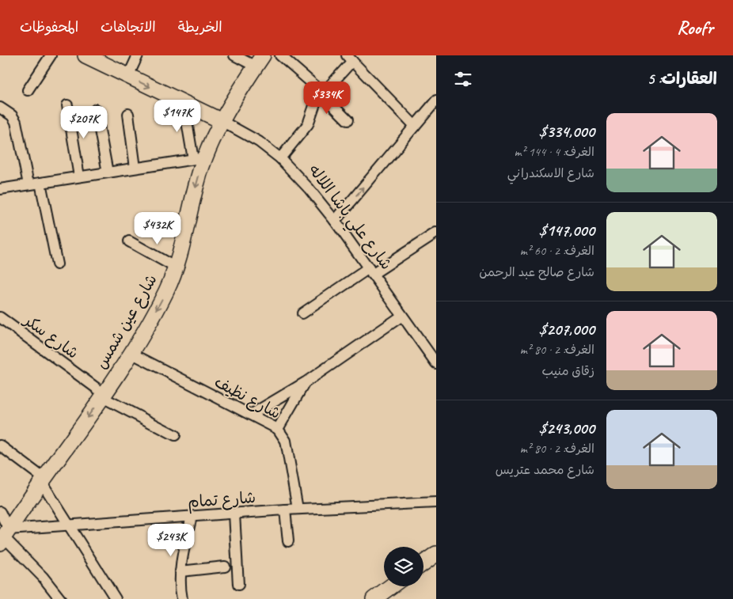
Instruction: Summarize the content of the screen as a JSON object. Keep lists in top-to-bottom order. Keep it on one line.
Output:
{"streets":{"main road":["شارع علي باشا اللاله","شارع عين شمس"],"street":["شارع سكر","شارع نظيف","شارع تمام"]},"crossings":[["شارع علي باشا اللاله","شارع عين شمس"],["شارع عين شمس","شارع سكر"],["شارع عين شمس","شارع نظيف"],["شارع عين شمس","شارع تمام"],["شارع نظيف","شارع تمام"]],"one_way":["شارع عين شمس"],"page":{"header":"Roofr","nav":["الخريطة","الاتجاهات","المحفوظات"],"heading":"العقارات: 5","price":["$334K","$147K","$207K","$432K","$243K"],"list":[{"name":"$334,000","note":"الغرف: 4 · 144 m² · شارع الاسكندراني"},{"name":"$147,000","note":"الغرف: 2 · 60 m² · شارع صالح عبد الرحمن"},{"name":"$207,000","note":"الغرف: 2 · 80 m² · زقاق منيب"},{"name":"$243,000","note":"الغرف: 2 · 80 m² · شارع محمد عتريس"}]}}
